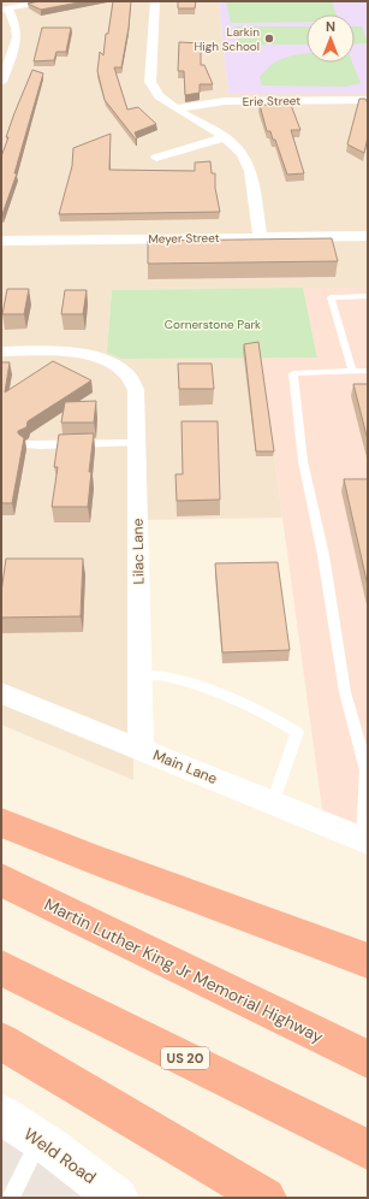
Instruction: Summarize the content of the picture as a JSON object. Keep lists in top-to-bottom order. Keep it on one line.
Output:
{"streets":{"highway":["Martin Luther King Jr Memorial Highway","US 20"],"street":["Erie Street","Meyer Street","Lilac Lane","Main Lane","Weld Road"]},"crossings":[["Lilac Lane","Main Lane"]],"parks":["Cornerstone Park"],"places":["Larkin High School"],"north":"top"}
